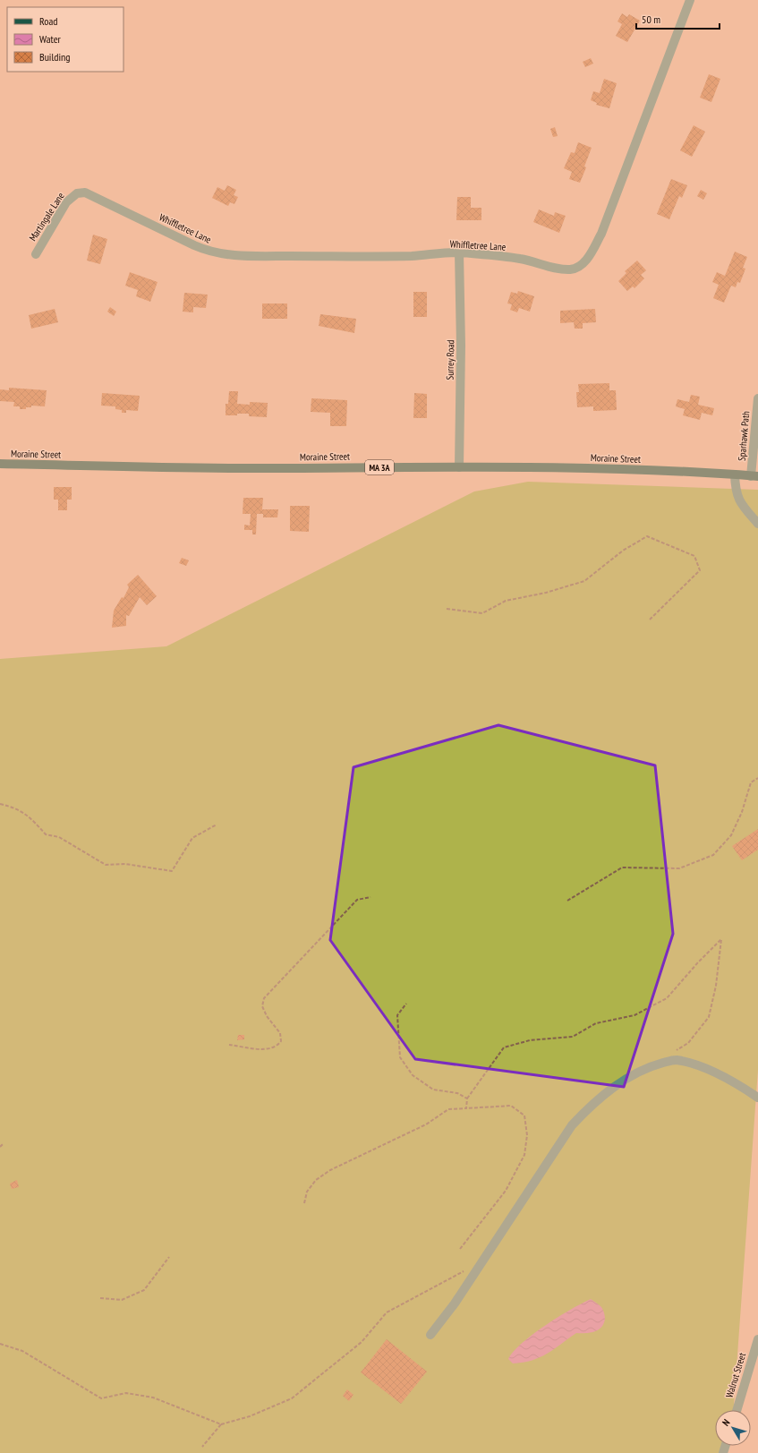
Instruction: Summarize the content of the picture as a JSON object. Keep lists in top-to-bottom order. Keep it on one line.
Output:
{"streets":{"main road":["Moraine Street","MA 3A"],"street":["Martingale Lane","Whiffletree Lane","Surrey Road","Sparhawk Path","Walnut Street"]},"crossings":[["Martingale Lane","Whiffletree Lane"],["Whiffletree Lane","Surrey Road"],["Surrey Road","Moraine Street"],["Sparhawk Path","Moraine Street"]],"legend":["Road","Water","Building"],"scale_bar":"50 m","north":"top left"}
